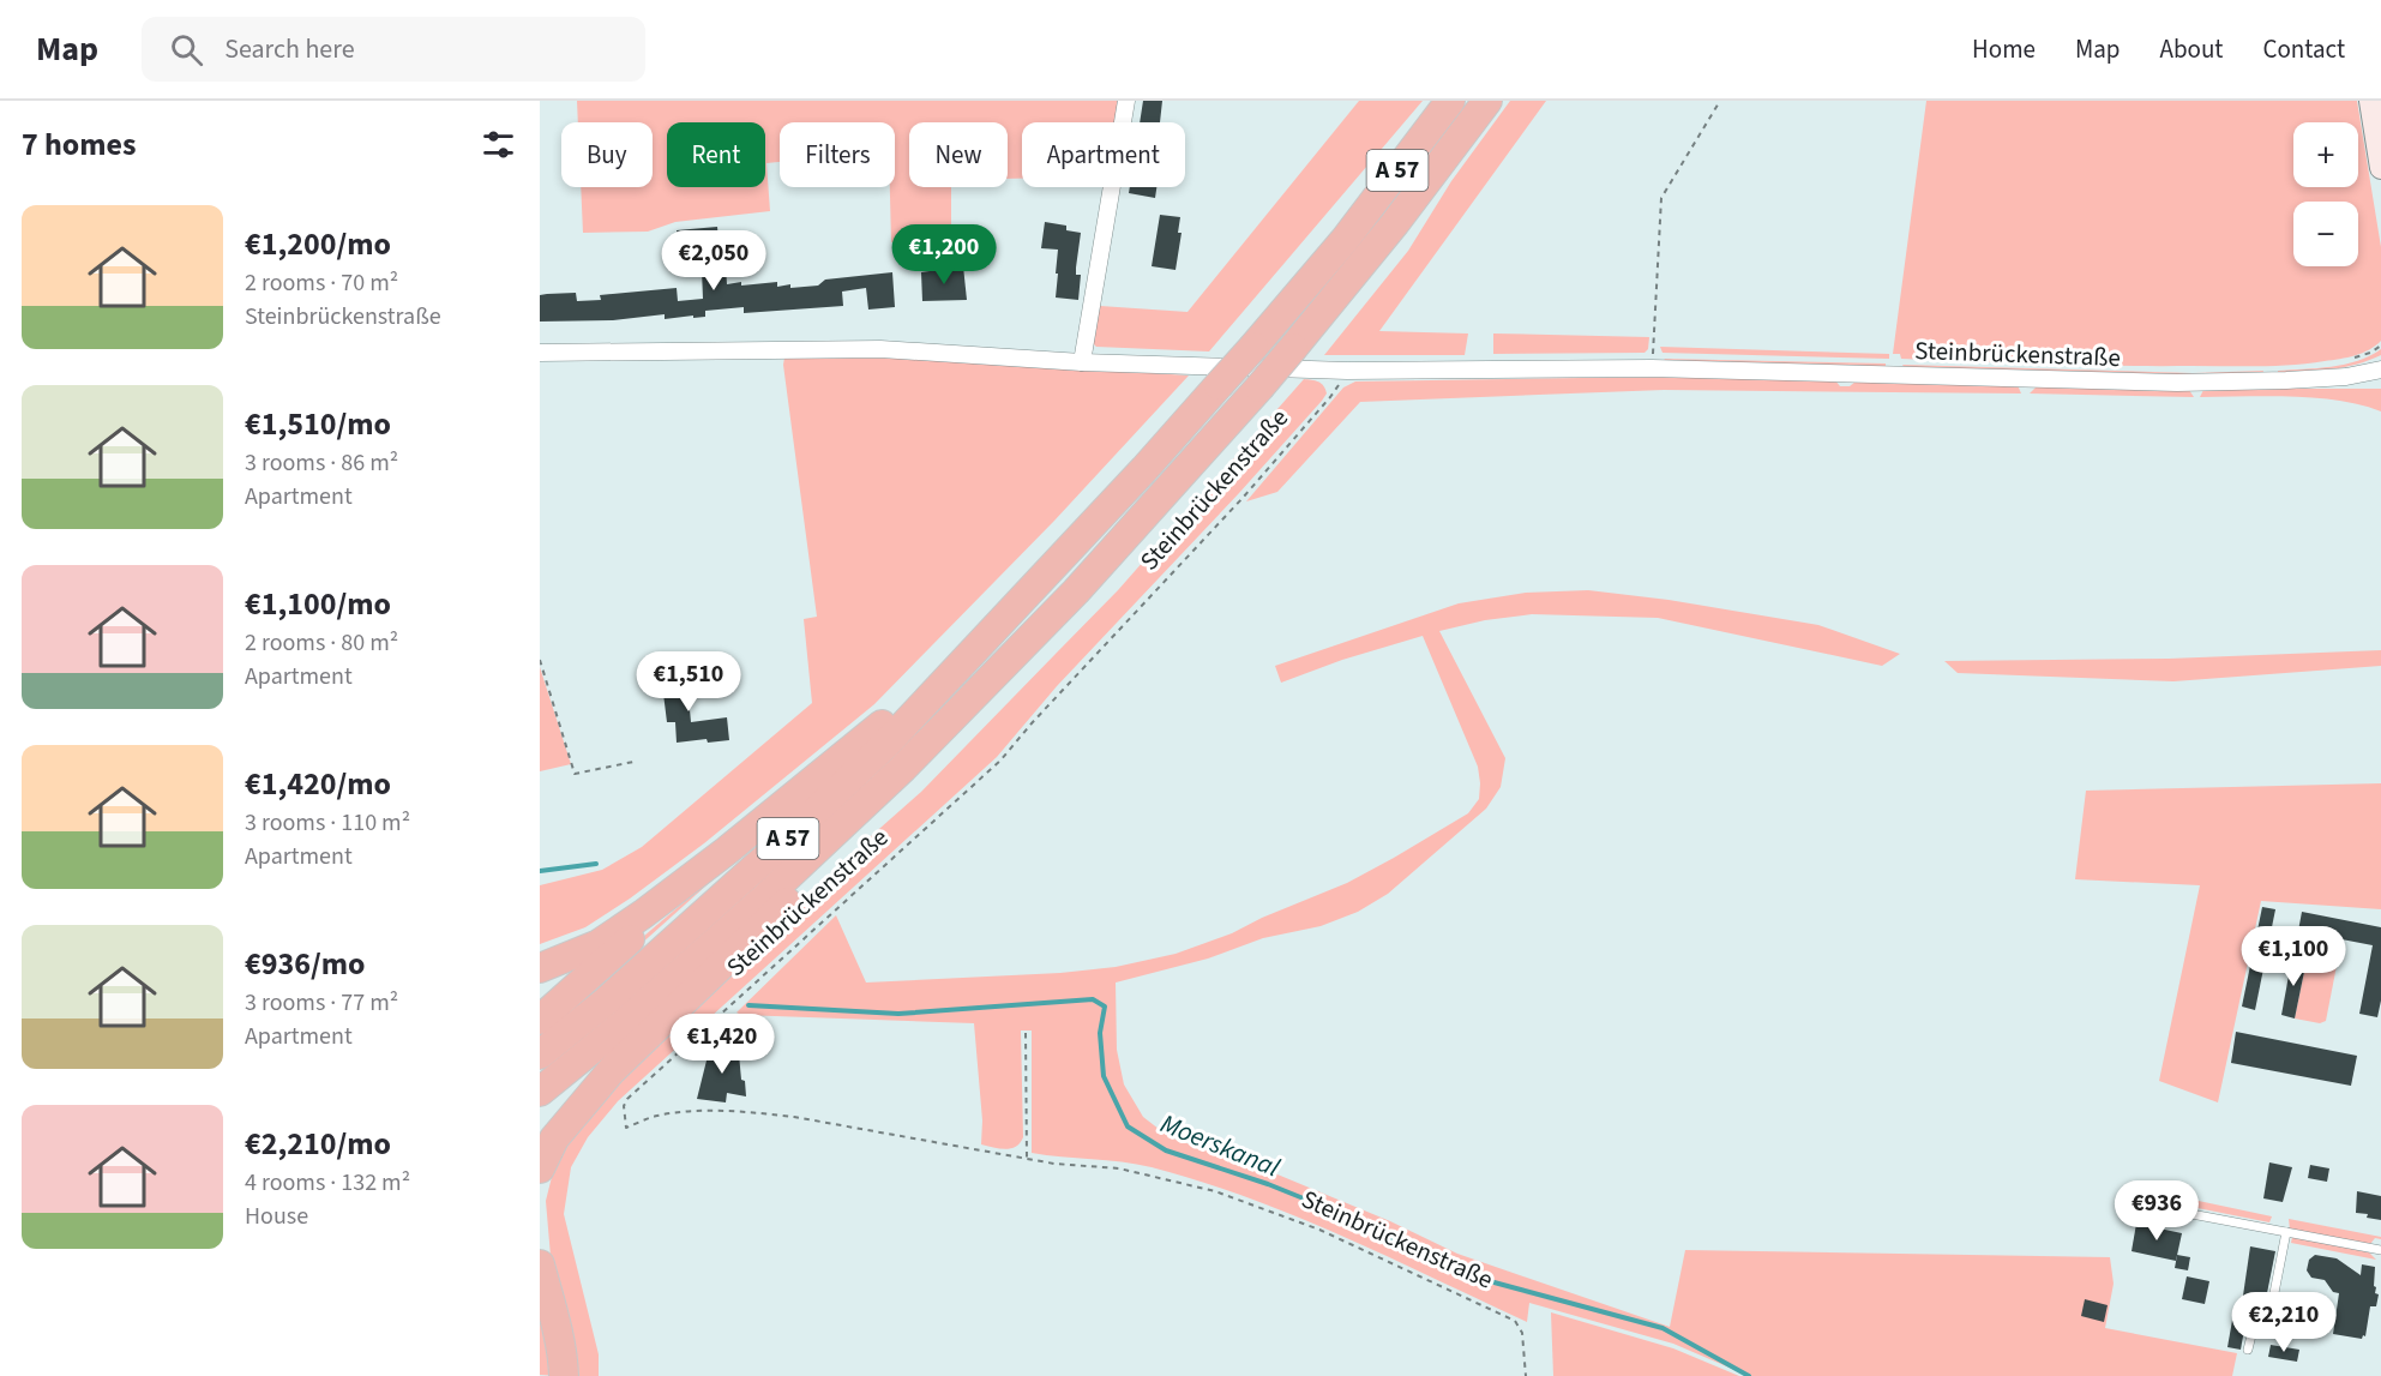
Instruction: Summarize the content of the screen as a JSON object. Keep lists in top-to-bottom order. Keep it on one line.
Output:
{"streets":{"highway":["A 57"],"street":["Steinbrückenstraße"]},"water":["Moerskanal"],"page":{"header":"Map","search":"Search here","nav":["Home","Map","About","Contact"],"heading":"7 homes","map_buttons":["+","−"],"chip":["Buy","Rent","Filters","New","Apartment"],"list":[{"name":"€1,200/mo","note":"2 rooms · 70 m² · Steinbrückenstraße"},{"name":"€1,510/mo","note":"3 rooms · 86 m² · Apartment"},{"name":"€1,100/mo","note":"2 rooms · 80 m² · Apartment"},{"name":"€1,420/mo","note":"3 rooms · 110 m² · Apartment"},{"name":"€936/mo","note":"3 rooms · 77 m² · Apartment"},{"name":"€2,210/mo","note":"4 rooms · 132 m² · House"}],"price":["€1,200","€2,050","€1,510","€1,100","€1,420","€936","€2,210"]}}
